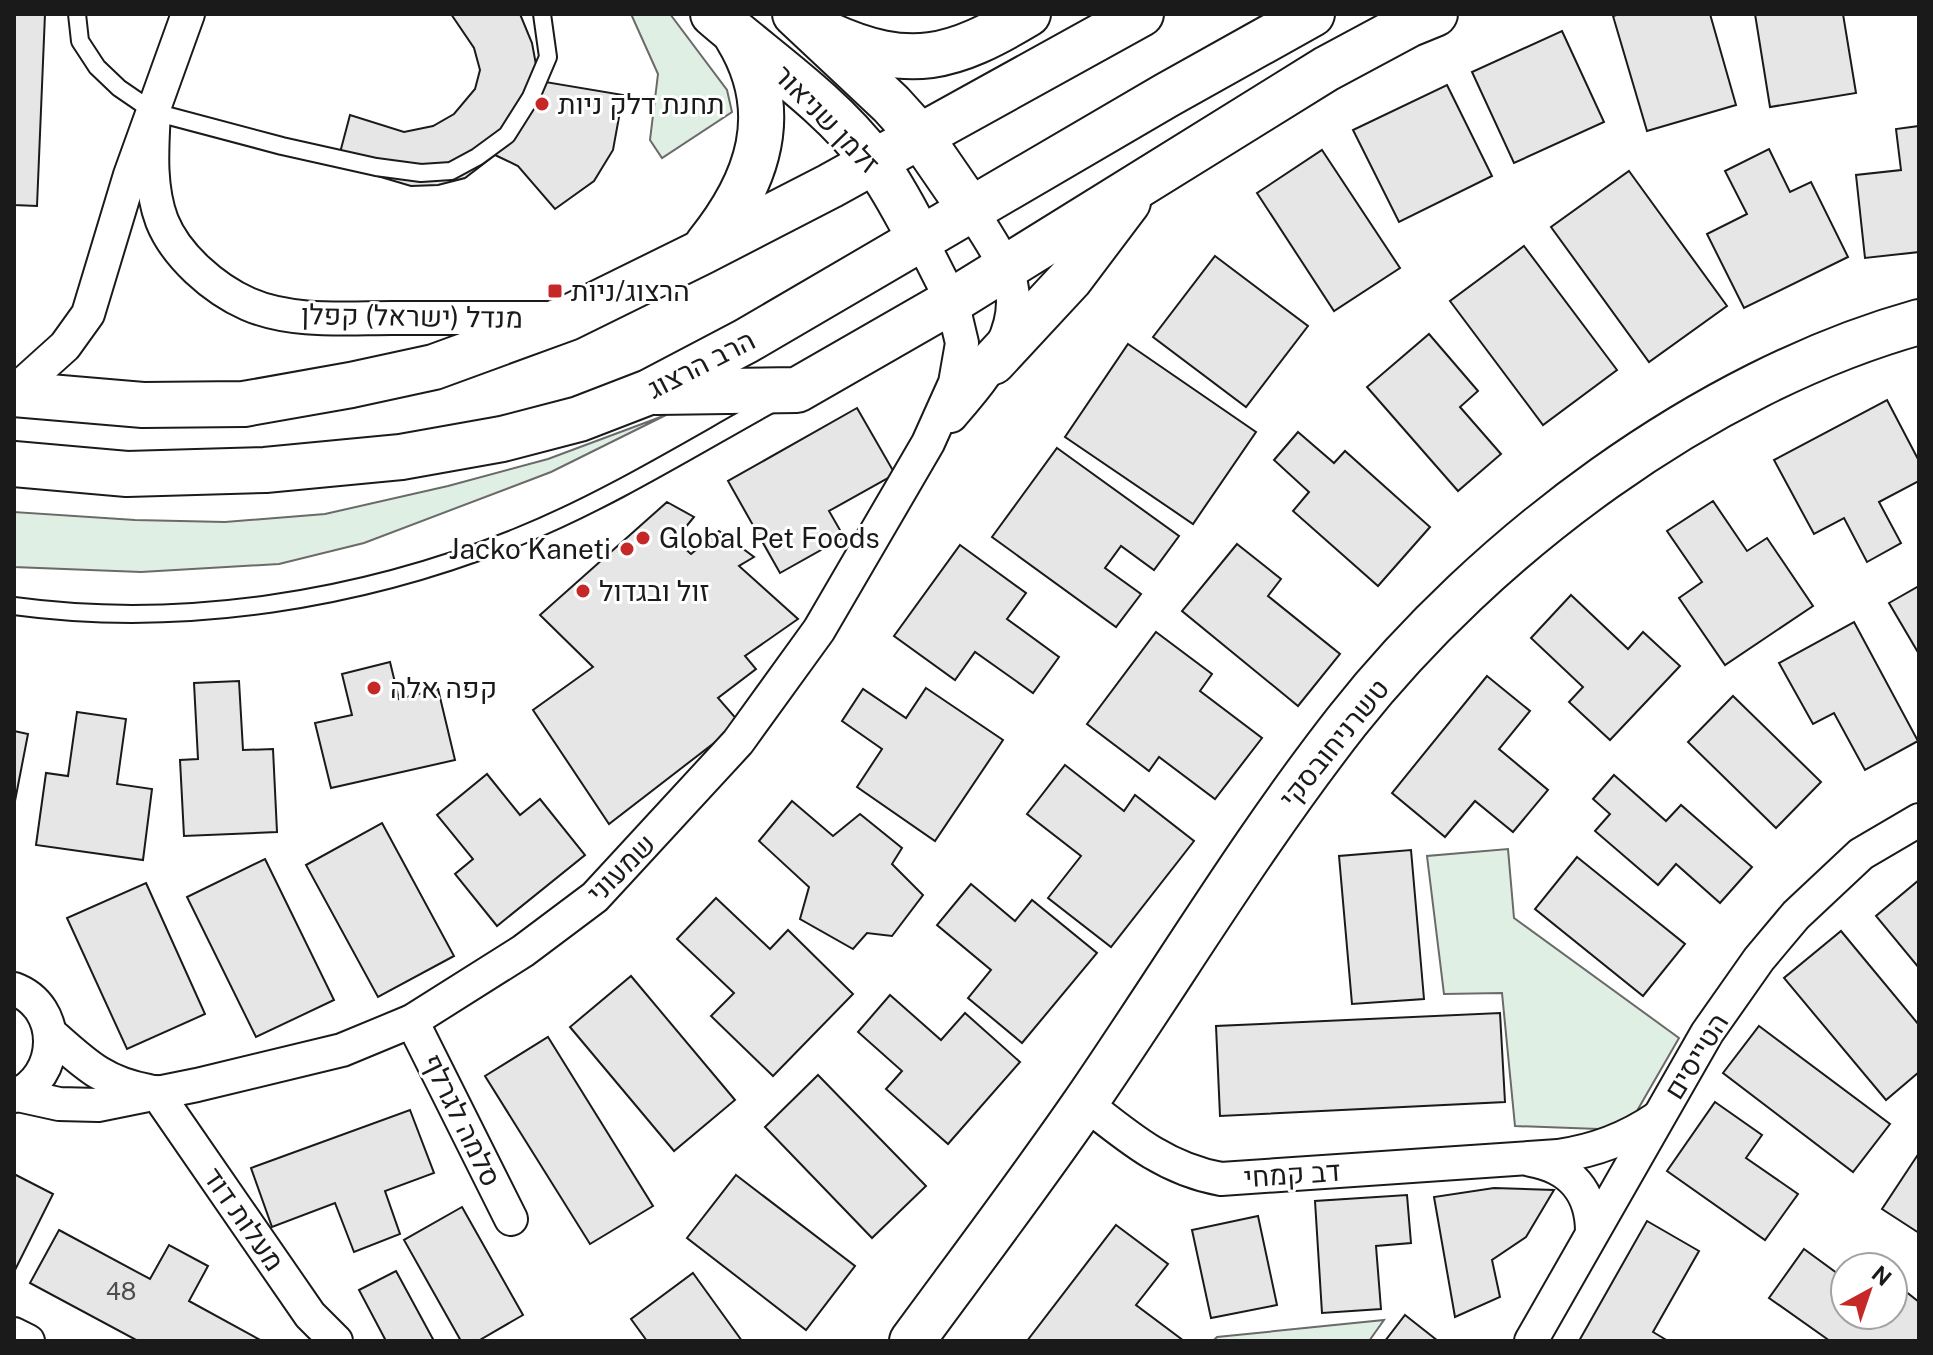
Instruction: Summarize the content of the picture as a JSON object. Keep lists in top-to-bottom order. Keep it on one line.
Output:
{"streets":{"main road":["זלמן שניאור","הרב הרצוג","טשרניחובסקי"],"street":["מנדל (ישראל) קפלן","שמעוני","הטייסים","סלמה לגרלף","דב קמחי","מעלות דוד"]},"crossings":[["זלמן שניאור","הרב הרצוג"],["זלמן שניאור","שמעוני"],["הרב הרצוג","שמעוני"],["טשרניחובסקי","דב קמחי"],["שמעוני","סלמה לגרלף"],["שמעוני","מעלות דוד"],["הטייסים","דב קמחי"]],"places":{"other":["תחנת דלק ניות","Global Pet Foods","Jacko Kaneti","זול ובגדול","קפה אלה"],"transit":["הרצוג/ניות"]},"house_numbers":["48"],"north":"top right"}
